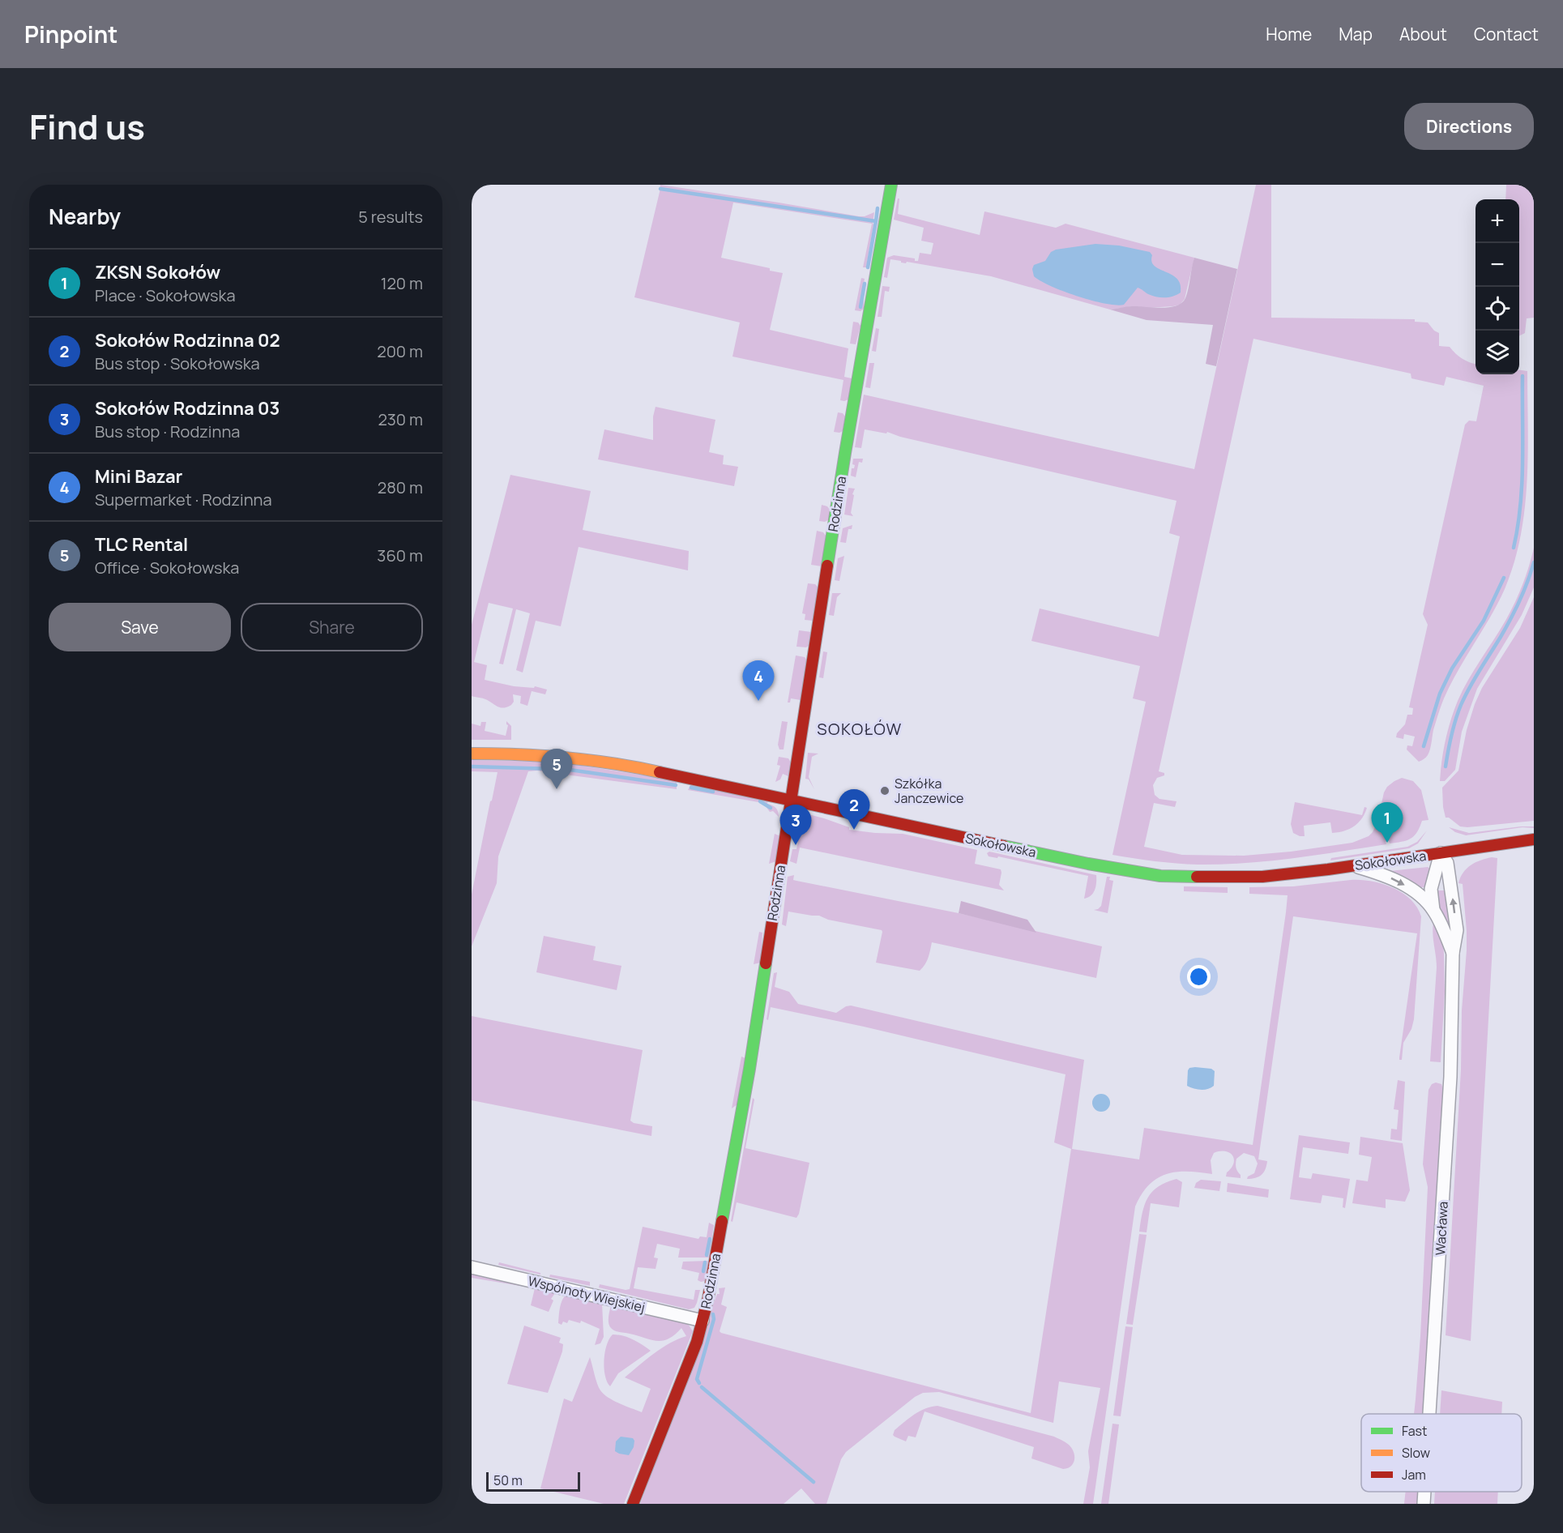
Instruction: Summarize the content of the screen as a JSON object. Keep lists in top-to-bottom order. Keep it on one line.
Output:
{"streets":{"street":["Rodzinna","Sokołowska","Wacława","Wspólnoty Wiejskiej"]},"crossings":[["Rodzinna","Sokołowska"],["Rodzinna","Wspólnoty Wiejskiej"],["Sokołowska","Wacława"]],"districts":["SOKOŁÓW"],"places":["Szkółka Janczewice"],"legend":["Fast","Slow","Jam"],"scale_bar":"50 m","page":{"header":"Pinpoint","nav":["Home","Map","About","Contact"],"title":"Find us","buttons":["Directions",["Save","Share"]],"heading":["Nearby","5 results"],"map_buttons":["+","−"],"list":[{"mark":"1","name":"ZKSN Sokołów","note":"Place · Sokołowska","value":"120 m"},{"mark":"2","name":"Sokołów Rodzinna 02","note":"Bus stop · Sokołowska","value":"200 m"},{"mark":"3","name":"Sokołów Rodzinna 03","note":"Bus stop · Rodzinna","value":"230 m"},{"mark":"4","name":"Mini Bazar","note":"Supermarket · Rodzinna","value":"280 m"},{"mark":"5","name":"TLC Rental","note":"Office · Sokołowska","value":"360 m"}],"pins":["4","5","2","1","3"],"scale":"50 m"}}
